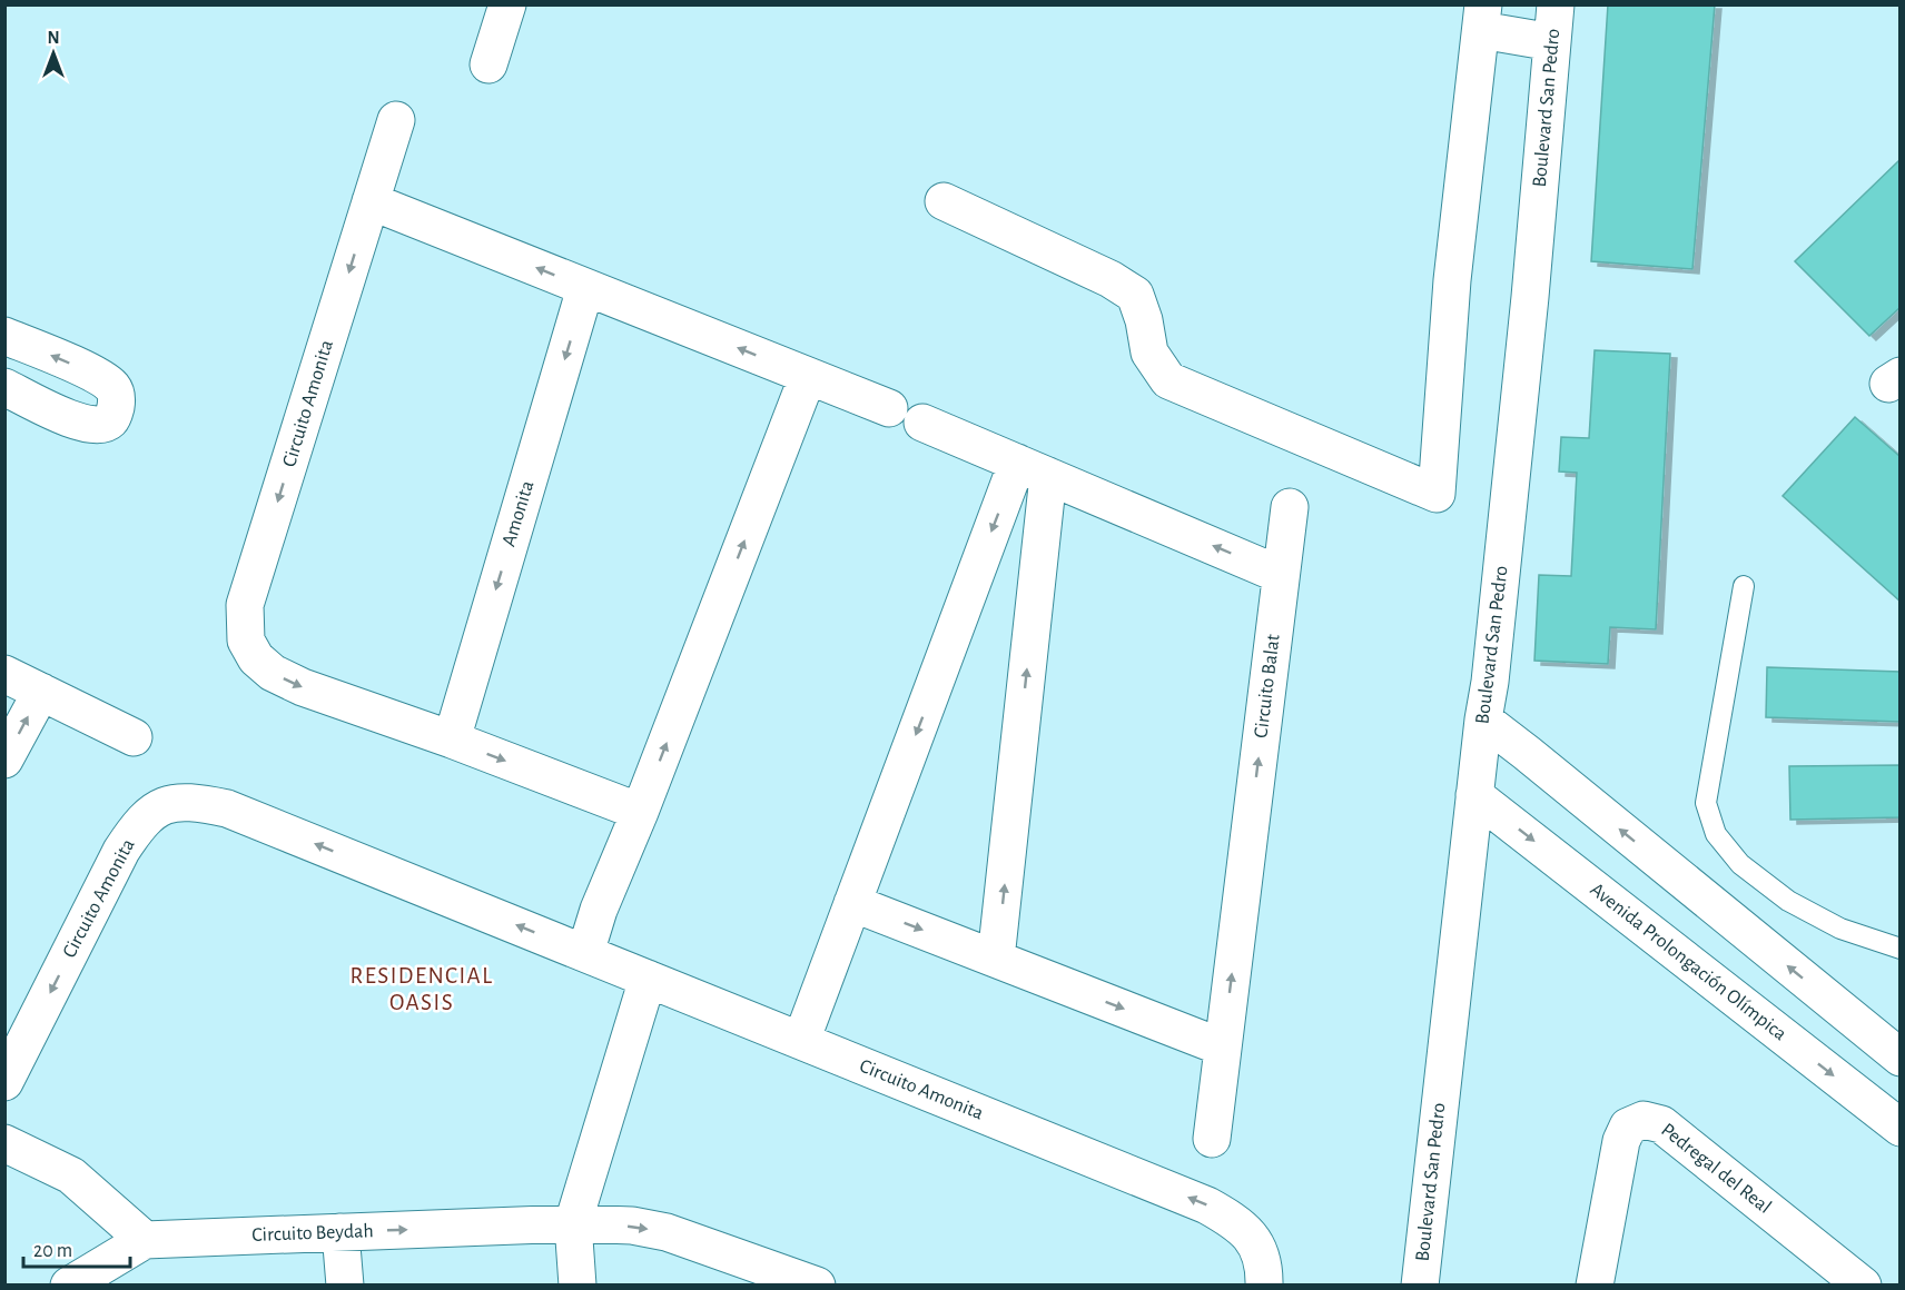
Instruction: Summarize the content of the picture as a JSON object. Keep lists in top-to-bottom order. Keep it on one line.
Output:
{"streets":{"street":["Boulevard San Pedro","Circuito Amonita","Amonita","Circuito Balat","Avenida Prolongación Olímpica","Pedregal del Real","Circuito Beydah"]},"crossings":[["Boulevard San Pedro","Avenida Prolongación Olímpica"],["Circuito Amonita","Amonita"]],"one_way":["Circuito Beydah"],"districts":["RESIDENCIAL OASIS"],"scale_bar":"20 m","north":"top"}
